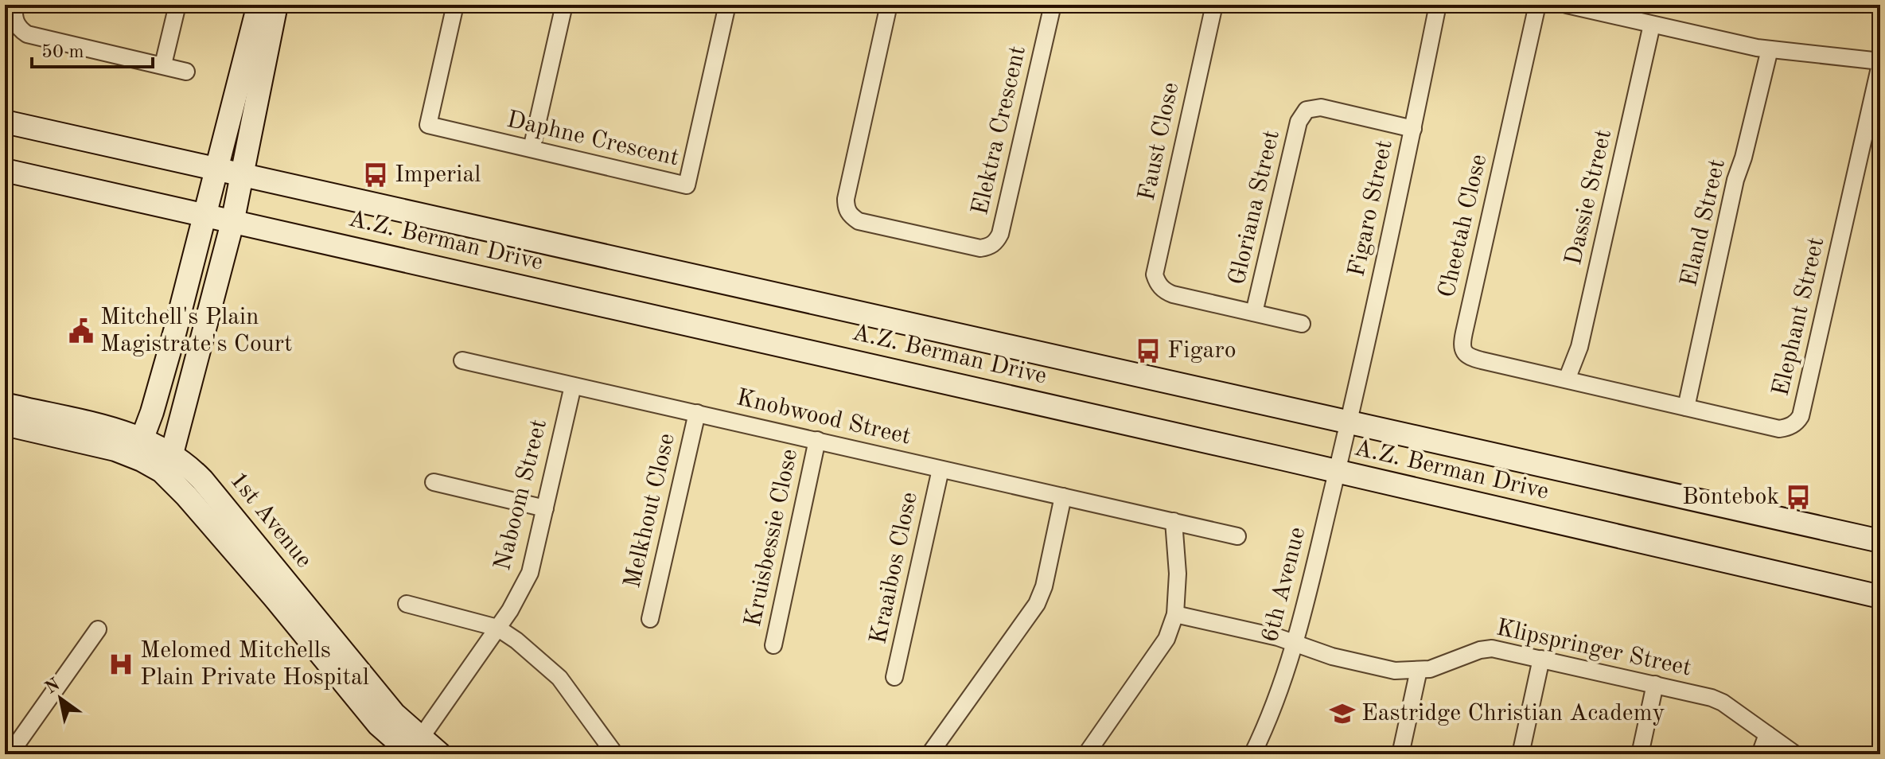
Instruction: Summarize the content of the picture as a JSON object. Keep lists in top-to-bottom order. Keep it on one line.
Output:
{"streets":{"main road":["A.Z. Berman Drive","1st Avenue"],"street":["Elektra Crescent","Daphne Crescent","Faust Close","Dassie Street","Gloriana Street","Figaro Street","Eland Street","Cheetah Close","Elephant Street","Knobwood Street","Naboom Street","Melkhout Close","Kruisbessie Close","Kraaibos Close","6th Avenue","Klipspringer Street"]},"crossings":[["Faust Close","Gloriana Street"],["Dassie Street","Cheetah Close"],["Dassie Street","Elephant Street"],["Gloriana Street","Figaro Street"],["Figaro Street","A.Z. Berman Drive"],["Figaro Street","6th Avenue"],["Eland Street","Elephant Street"],["Cheetah Close","Elephant Street"],["A.Z. Berman Drive","6th Avenue"],["Knobwood Street","Naboom Street"],["Knobwood Street","Melkhout Close"],["Knobwood Street","Kruisbessie Close"],["Knobwood Street","Kraaibos Close"],["Naboom Street","1st Avenue"],["6th Avenue","Klipspringer Street"]],"places":{"bus stop":["Imperial","Figaro","Bontebok"],"public building":["Mitchell's Plain Magistrate's Court"],"hospital":["Melomed Mitchells Plain Private Hospital"],"school or university":["Eastridge Christian Academy"]},"scale_bar":"50 m","north":"top left"}
